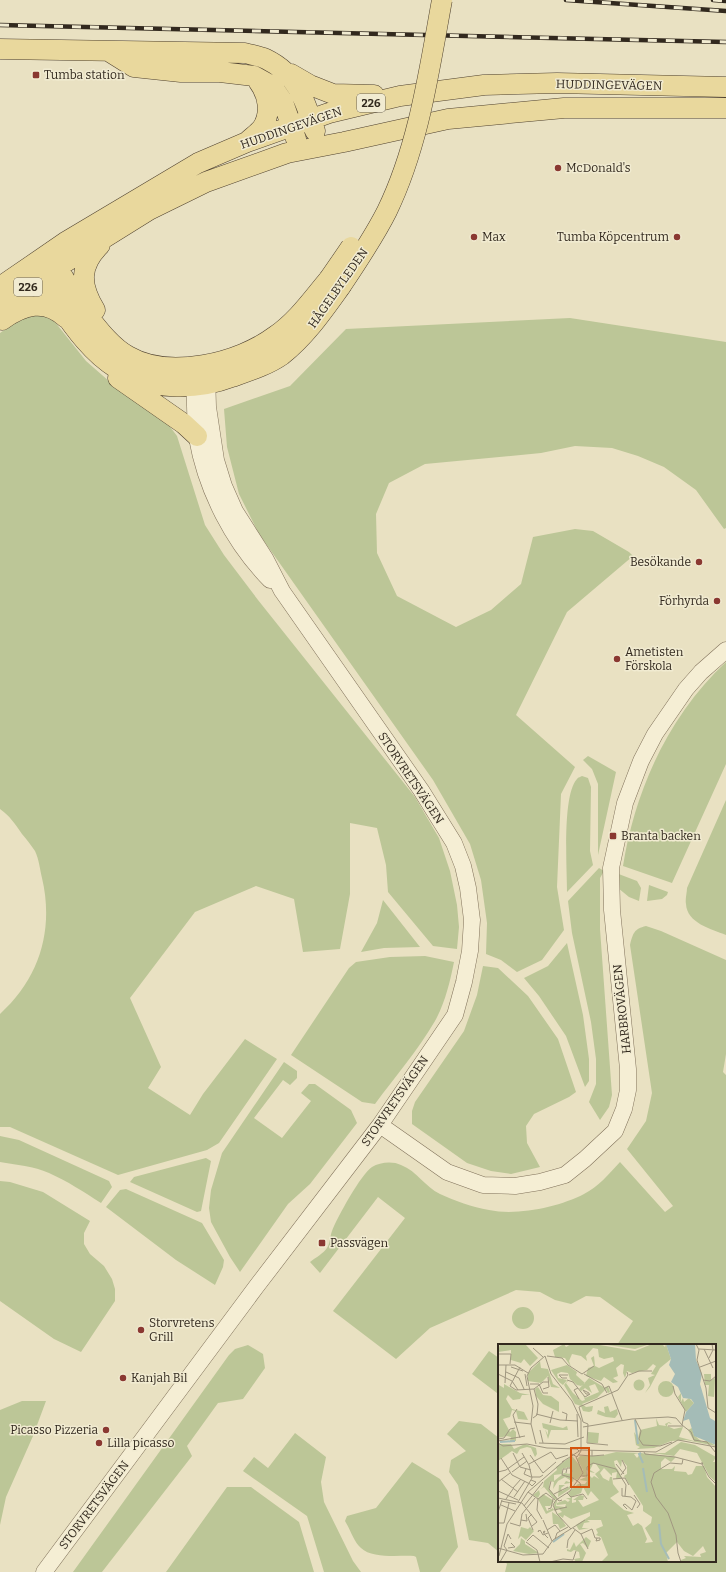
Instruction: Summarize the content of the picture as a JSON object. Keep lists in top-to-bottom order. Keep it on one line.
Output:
{"streets":{"main road":["HUDDINGEVÄGEN","226","HÅGELBYLEDEN"],"street":["STORVRETSVÄGEN","HARBROVÄGEN"]},"crossings":[["HUDDINGEVÄGEN","226"],["HUDDINGEVÄGEN","HÅGELBYLEDEN"],["226","HÅGELBYLEDEN"],["HÅGELBYLEDEN","STORVRETSVÄGEN"],["STORVRETSVÄGEN","HARBROVÄGEN"]],"places":{"transit":["Tumba station","Branta backen","Passvägen"],"other":["McDonald's","Max","Tumba Köpcentrum","Besökande","Förhyrda","Ametisten Förskola","Storvretens Grill","Kanjah Bil","Picasso Pizzeria","Lilla picasso"]}}
